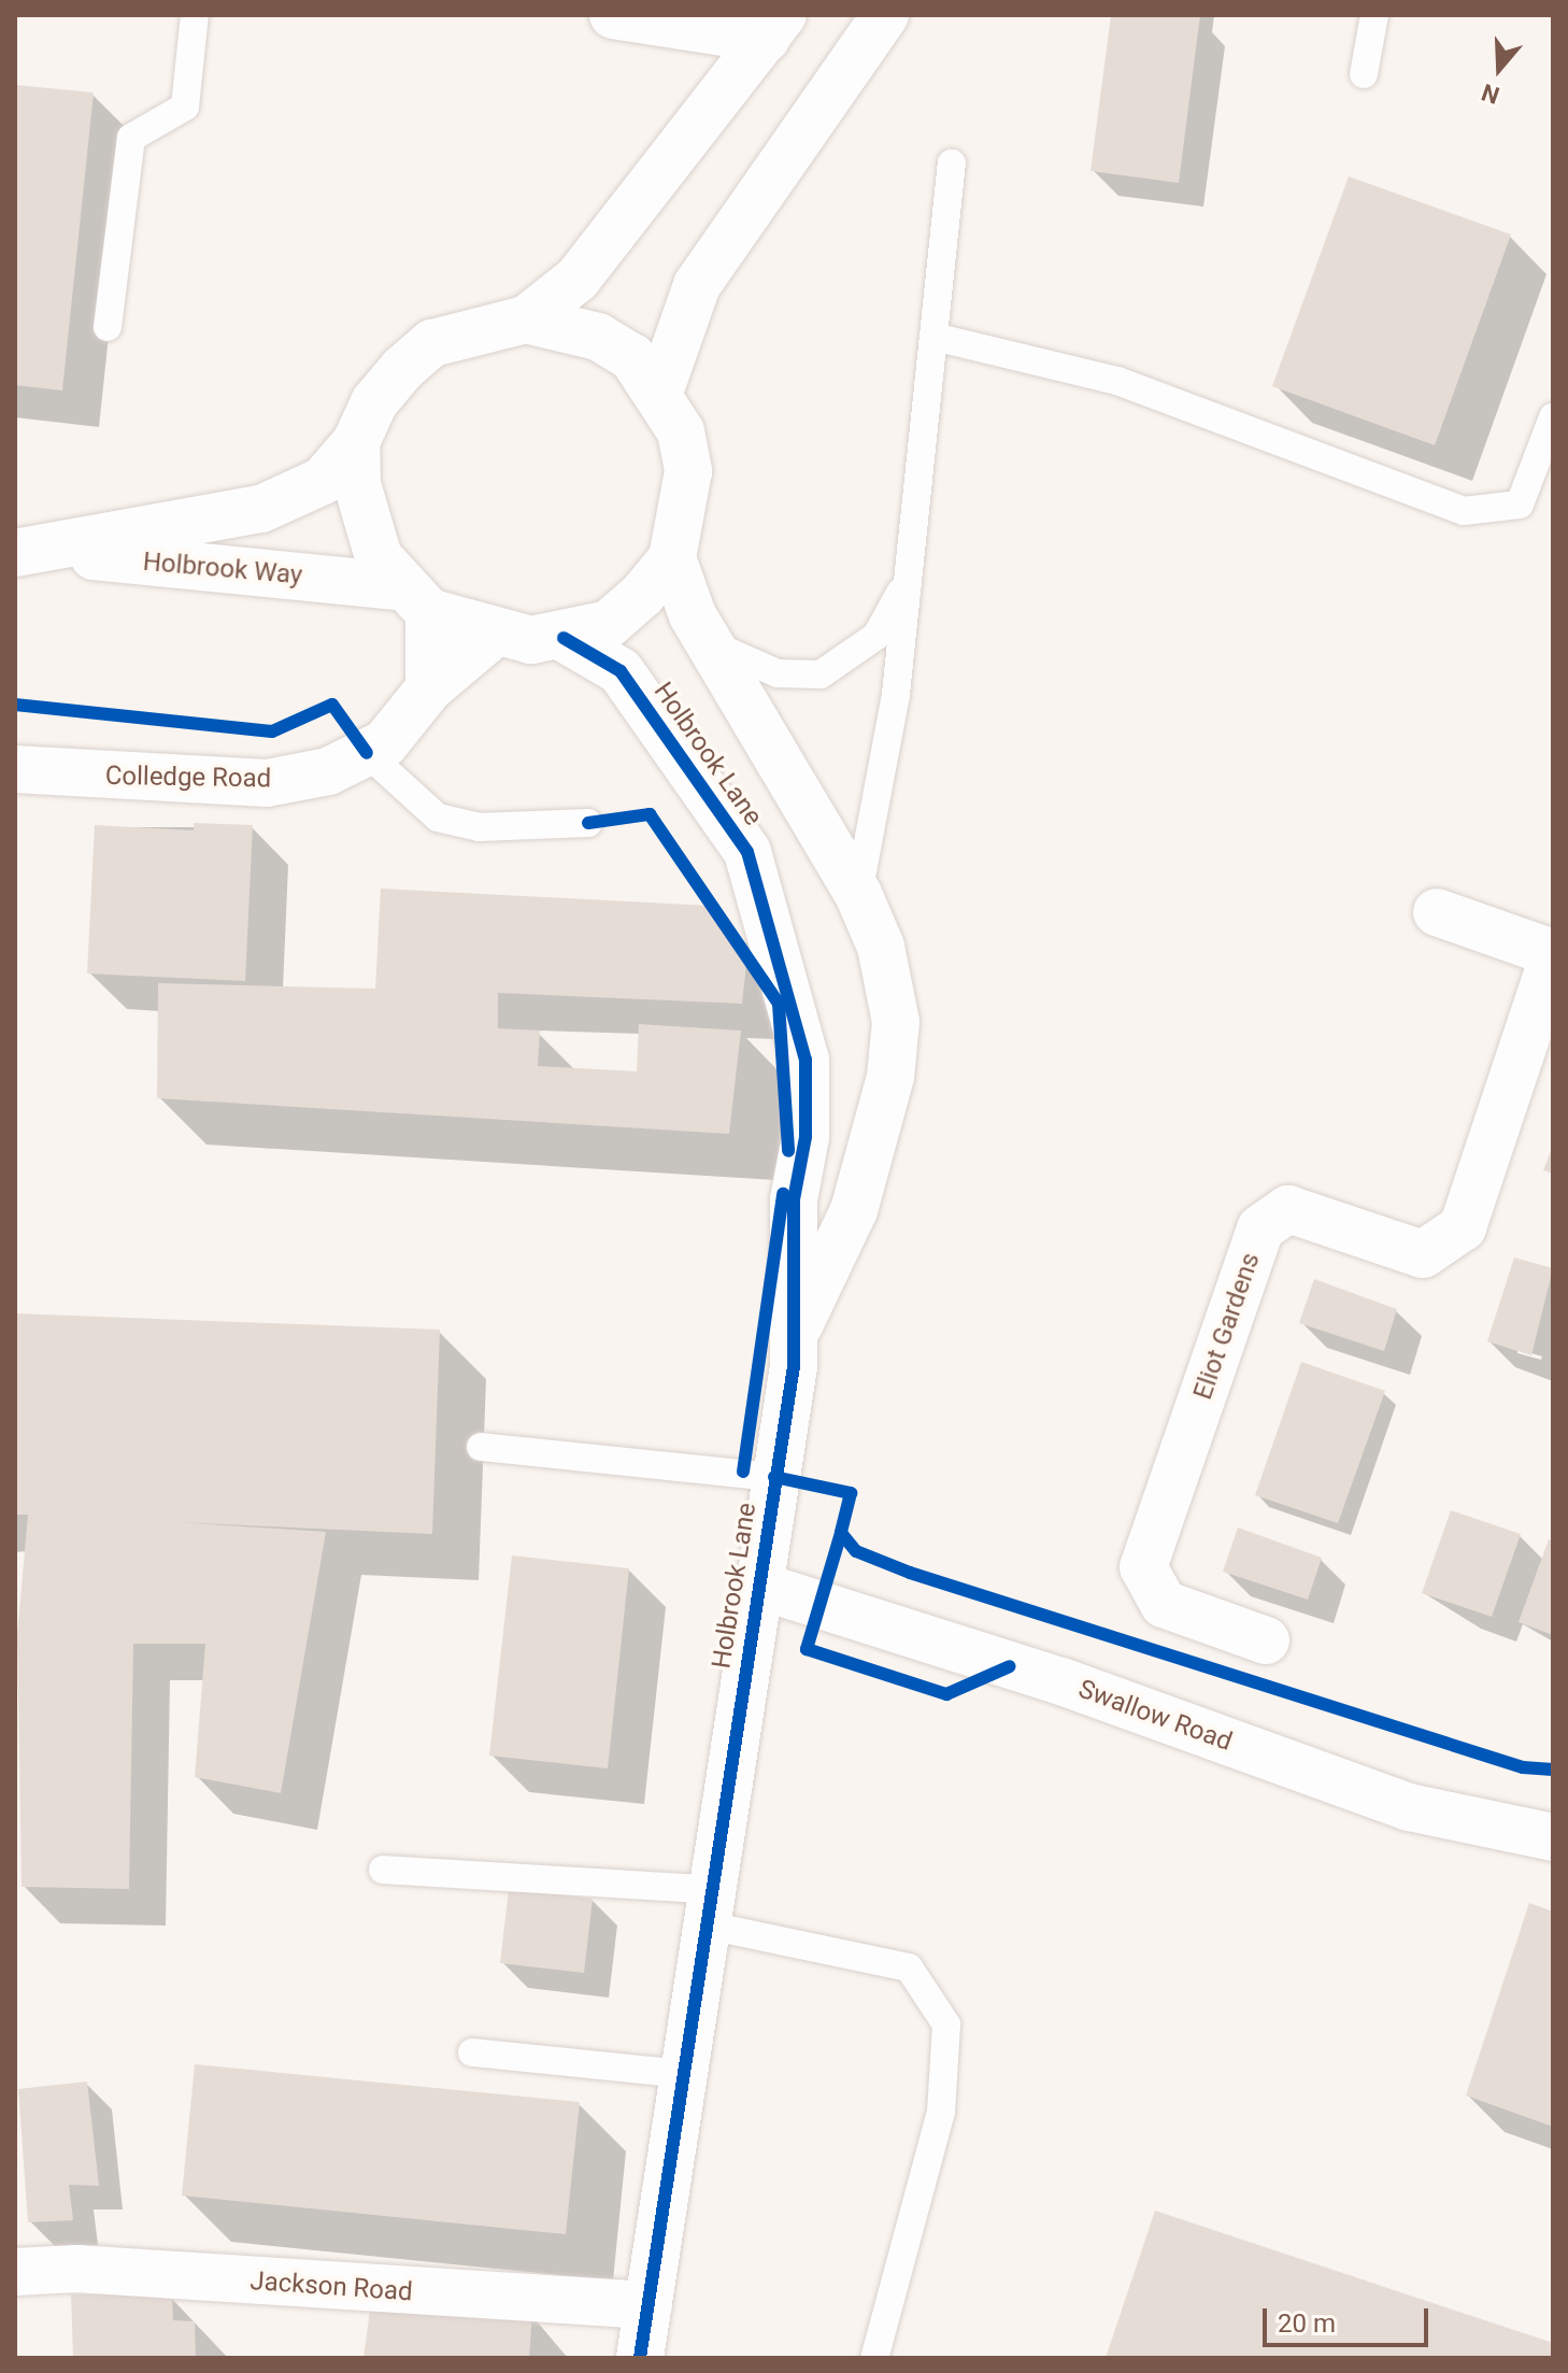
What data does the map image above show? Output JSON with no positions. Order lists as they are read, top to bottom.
{
  "streets": {
    "street": [
      "Holbrook Way",
      "Holbrook Lane",
      "Colledge Road",
      "Eliot Gardens",
      "Swallow Road",
      "Jackson Road"
    ]
  },
  "crossings": [
    ["Holbrook Way", "Holbrook Lane"],
    ["Holbrook Way", "Colledge Road"],
    ["Holbrook Lane", "Swallow Road"],
    ["Holbrook Lane", "Jackson Road"]
  ],
  "scale_bar": "20 m",
  "north": "bottom"
}
